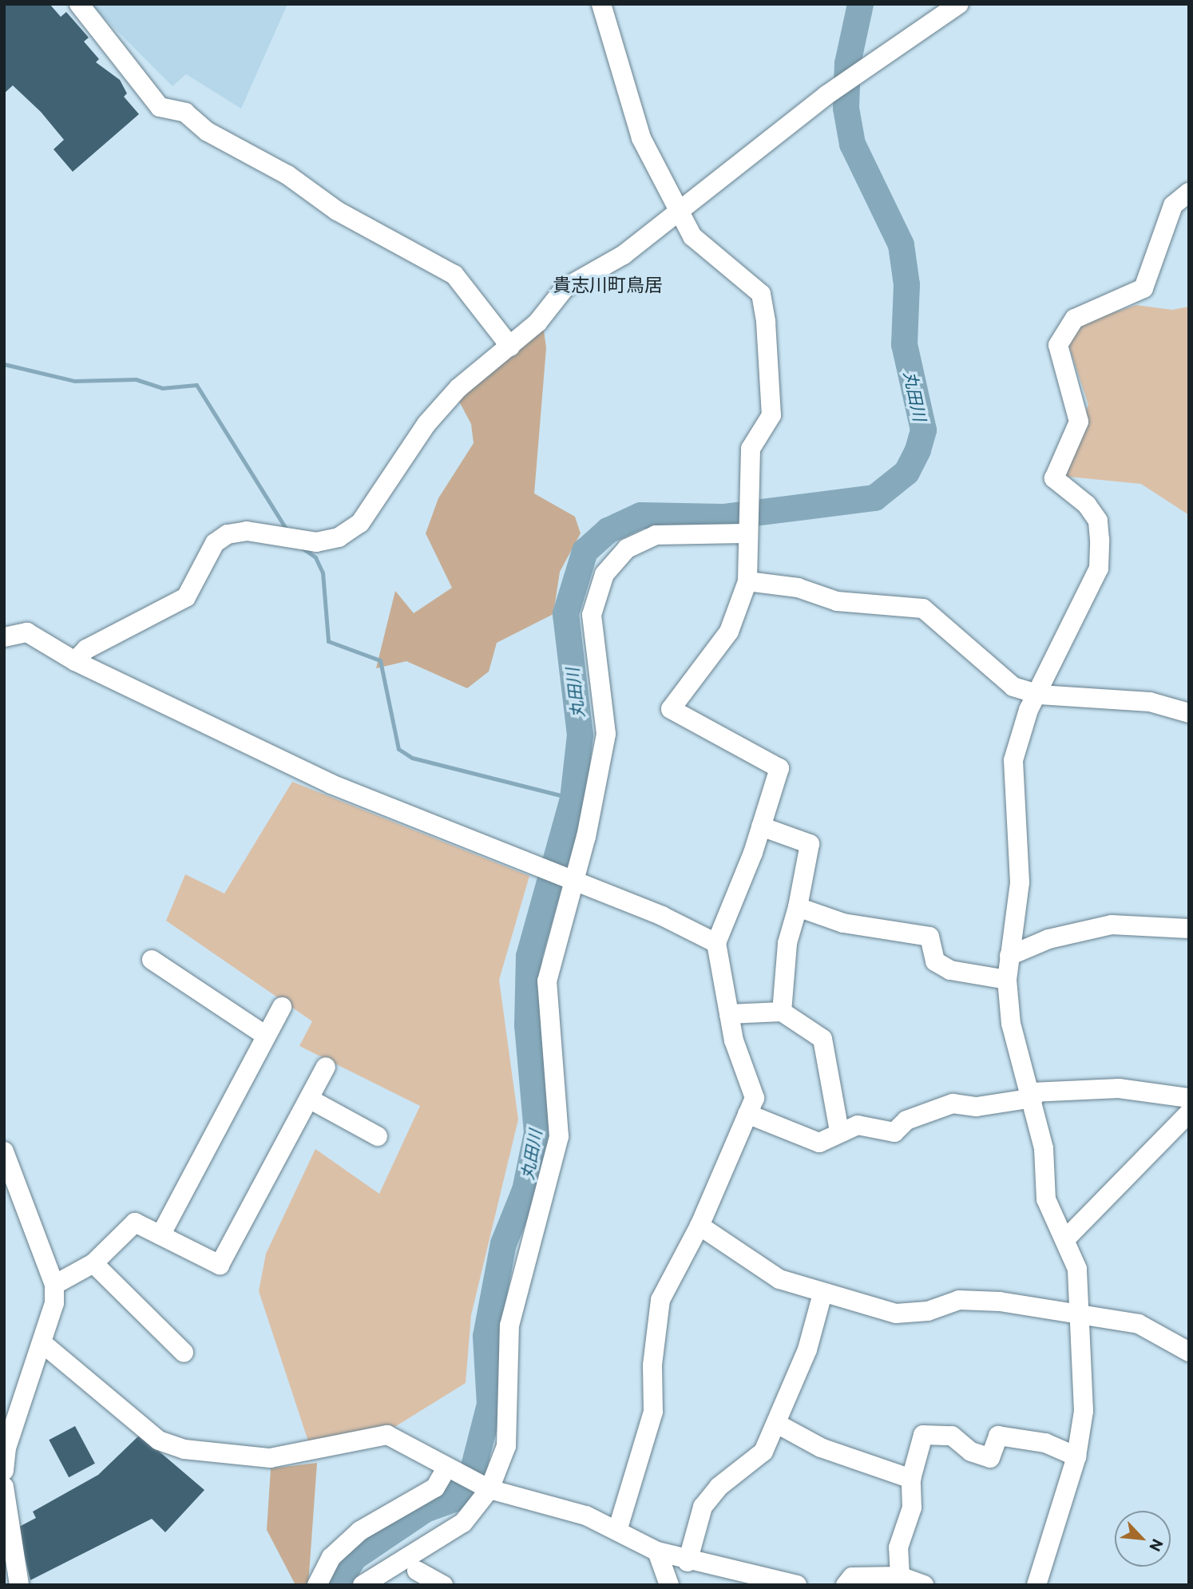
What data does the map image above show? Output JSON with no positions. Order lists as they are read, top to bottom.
{
  "districts": ["貴志川町鳥居"],
  "water": ["丸田川"],
  "north": "bottom right"
}
